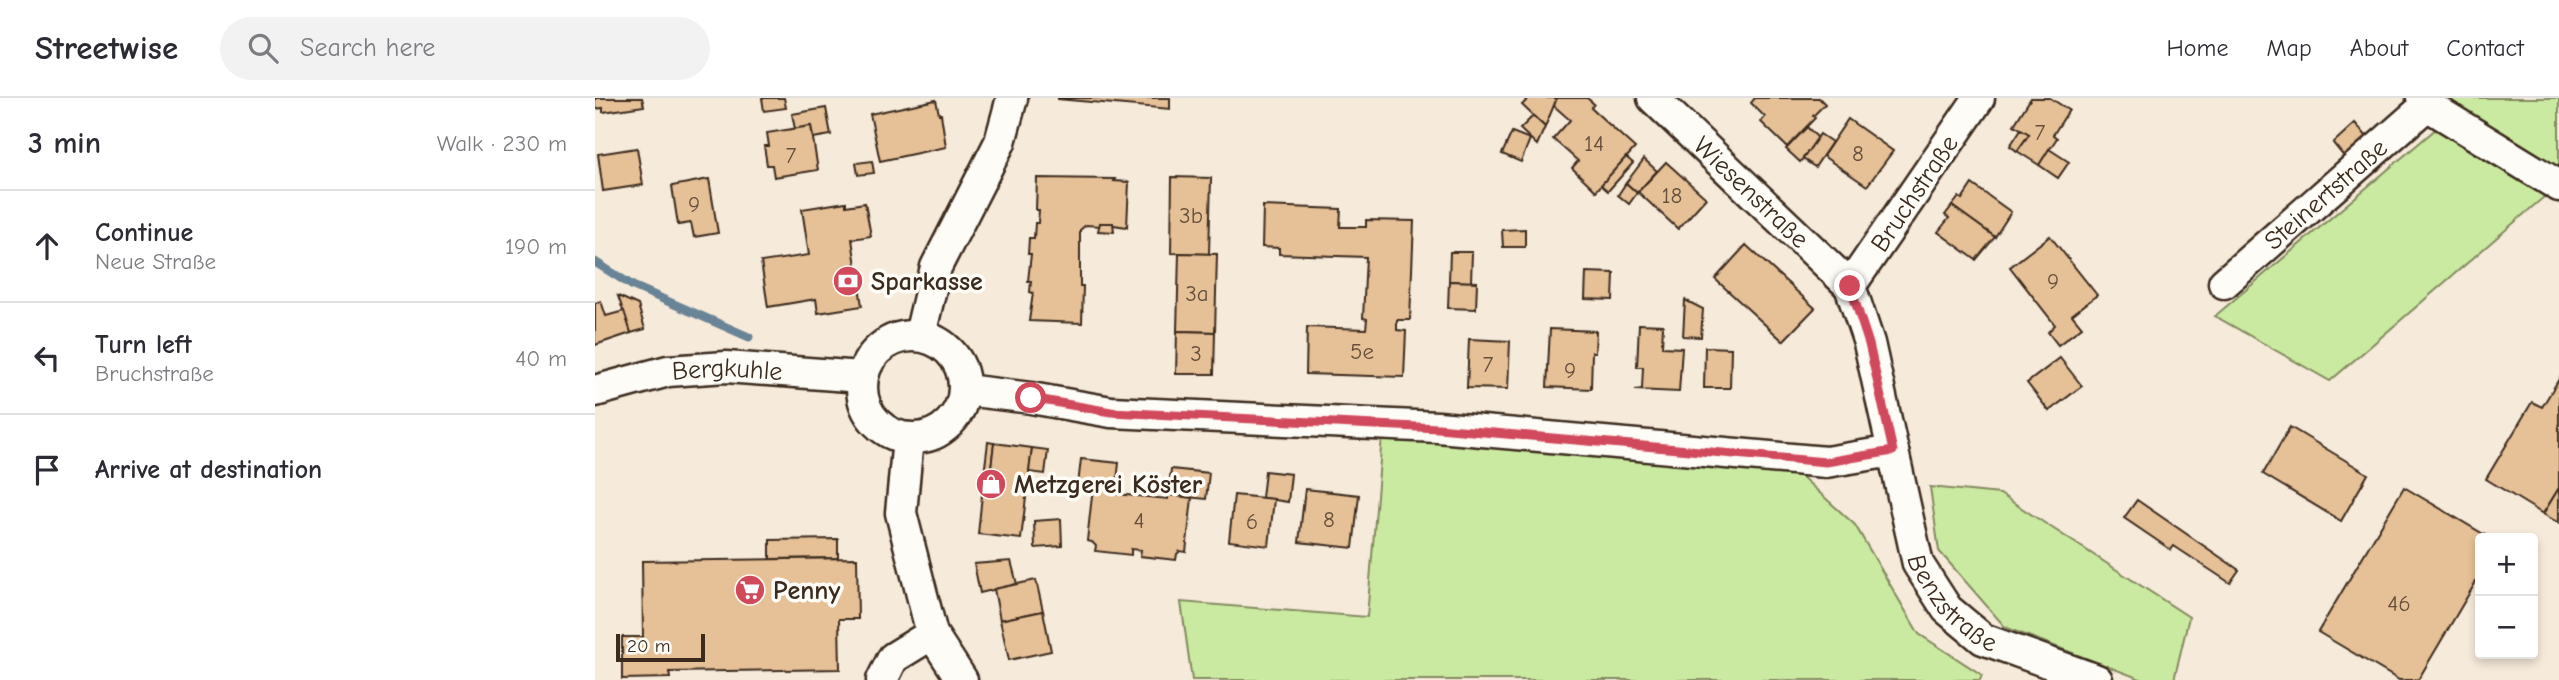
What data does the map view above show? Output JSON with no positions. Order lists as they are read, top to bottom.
{
  "streets": {
    "street": [
      "Wiesenstraße",
      "Bruchstraße",
      "Steinertstraße",
      "Bergkuhle",
      "Benzstraße"
    ]
  },
  "crossings": [
    ["Wiesenstraße", "Bruchstraße"]
  ],
  "places": {
    "bank": ["Sparkasse"],
    "shop": ["Metzgerei Köster"],
    "supermarket": ["Penny"]
  },
  "house_numbers": [
    "7",
    "14",
    "8",
    "7",
    "18",
    "9",
    "3b",
    "9",
    "3a",
    "5e",
    "3",
    "7",
    "9",
    "8",
    "4",
    "6",
    "46"
  ],
  "scale_bar": "20 m",
  "page": {
    "header": "Streetwise",
    "search": "Search here",
    "nav": [
      "Home",
      "Map",
      "About",
      "Contact"
    ],
    "heading": ["3 min", "Walk · 230 m"],
    "list": [
      ["Continue", "Neue Straße", "190 m"],
      ["Turn left", "Bruchstraße", "40 m"],
      "Arrive at destination"
    ],
    "map_buttons": ["+", "−"],
    "scale": "20 m"
  }
}
